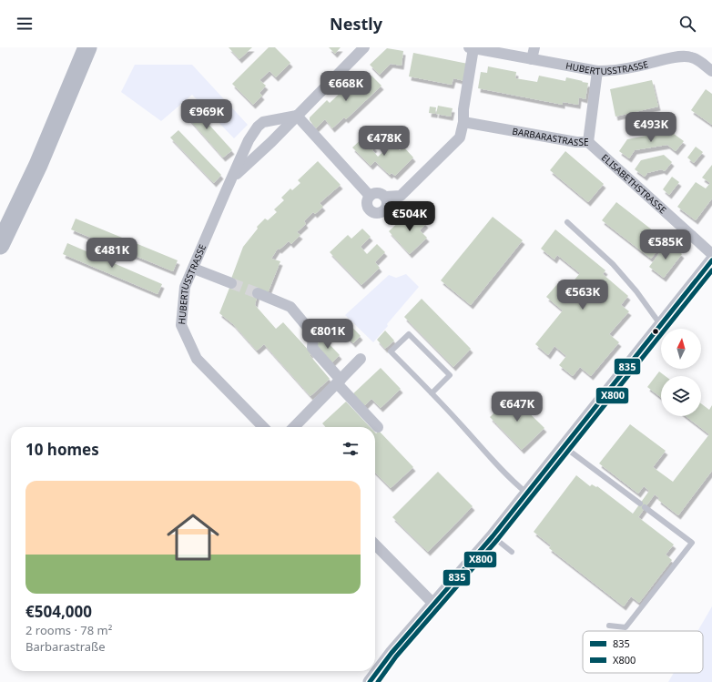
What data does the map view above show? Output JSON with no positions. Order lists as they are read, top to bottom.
{
  "streets": {
    "street": ["HUBERTUSSTRASSE", "BARBARASTRASSE", "ELISABETHSTRASSE"]
  },
  "crossings": [
    ["HUBERTUSSTRASSE", "BARBARASTRASSE"],
    ["BARBARASTRASSE", "ELISABETHSTRASSE"]
  ],
  "lines": ["transit line 835", "transit line X800"],
  "legend": ["835", "X800"],
  "north": "top",
  "page": {
    "header": "Nestly",
    "price": [
      "€668K",
      "€969K",
      "€493K",
      "€478K",
      "€504K",
      "€585K",
      "€481K",
      "€563K",
      "€801K",
      "€647K"
    ],
    "heading": "10 homes",
    "list": [
      {
        "name": "€504,000",
        "note": "2 rooms · 78 m² · Barbarastraße"
      }
    ]
  }
}
